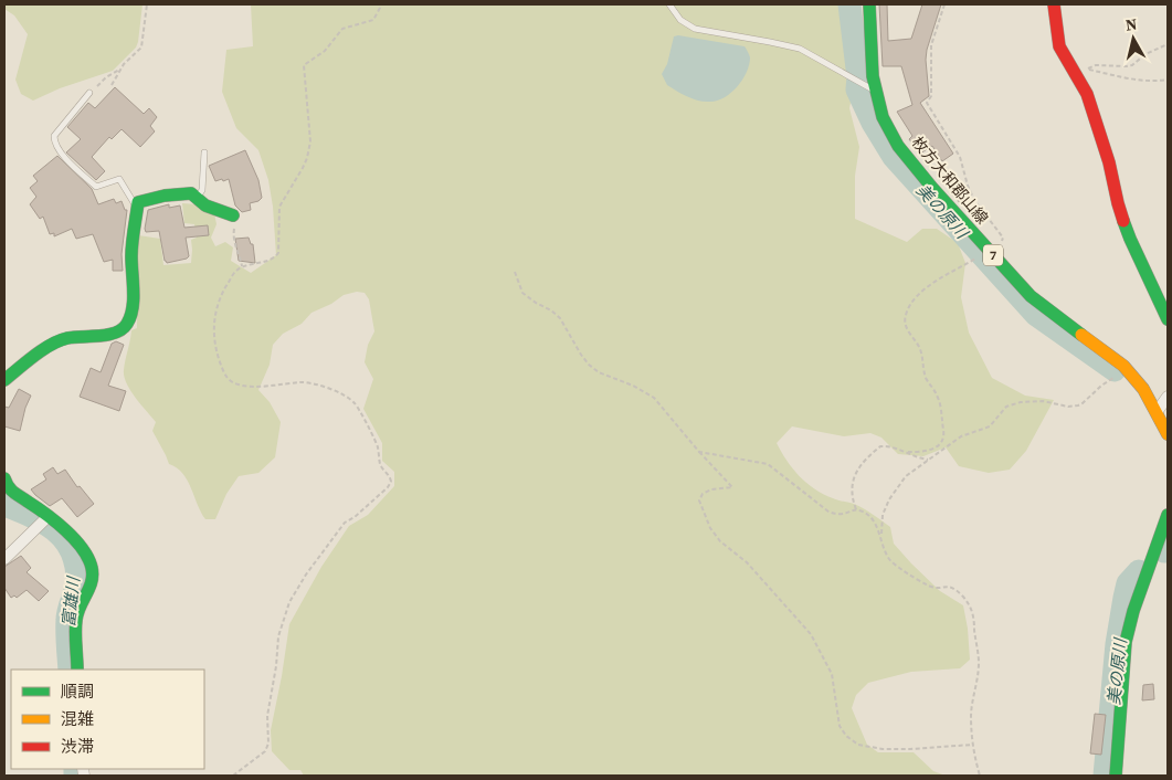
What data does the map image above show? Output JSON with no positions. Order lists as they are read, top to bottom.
{
  "streets": {
    "street": ["枚方大和郡山線", "7"]
  },
  "water": ["美の原川", "富雄川"],
  "legend": ["順調", "混雑", "渋滞"],
  "north": "top"
}
